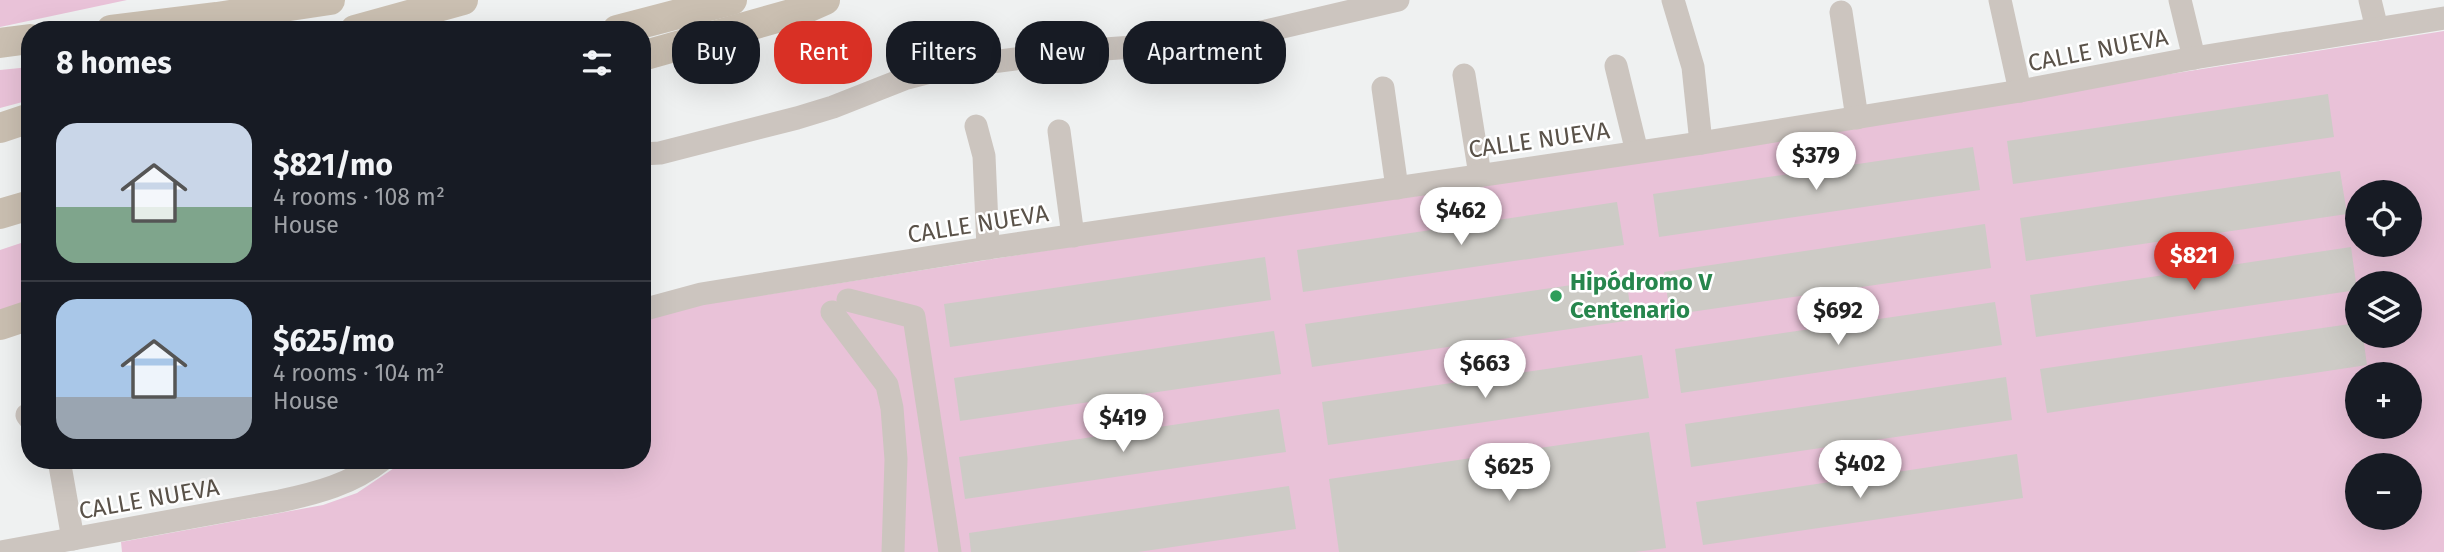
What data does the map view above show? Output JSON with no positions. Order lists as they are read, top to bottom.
{
  "streets": {
    "street": ["CALLE NUEVA"]
  },
  "places": ["Hipódromo V Centenario"],
  "page": {
    "chip": [
      "Buy",
      "Rent",
      "Filters",
      "New",
      "Apartment"
    ],
    "heading": "8 homes",
    "list": [
      {
        "name": "$821/mo",
        "note": "4 rooms · 108 m² · House"
      },
      {
        "name": "$625/mo",
        "note": "4 rooms · 104 m² · House"
      }
    ],
    "price": [
      "$379",
      "$462",
      "$821",
      "$692",
      "$663",
      "$419",
      "$402",
      "$625"
    ],
    "map_buttons": ["+", "−"]
  }
}
